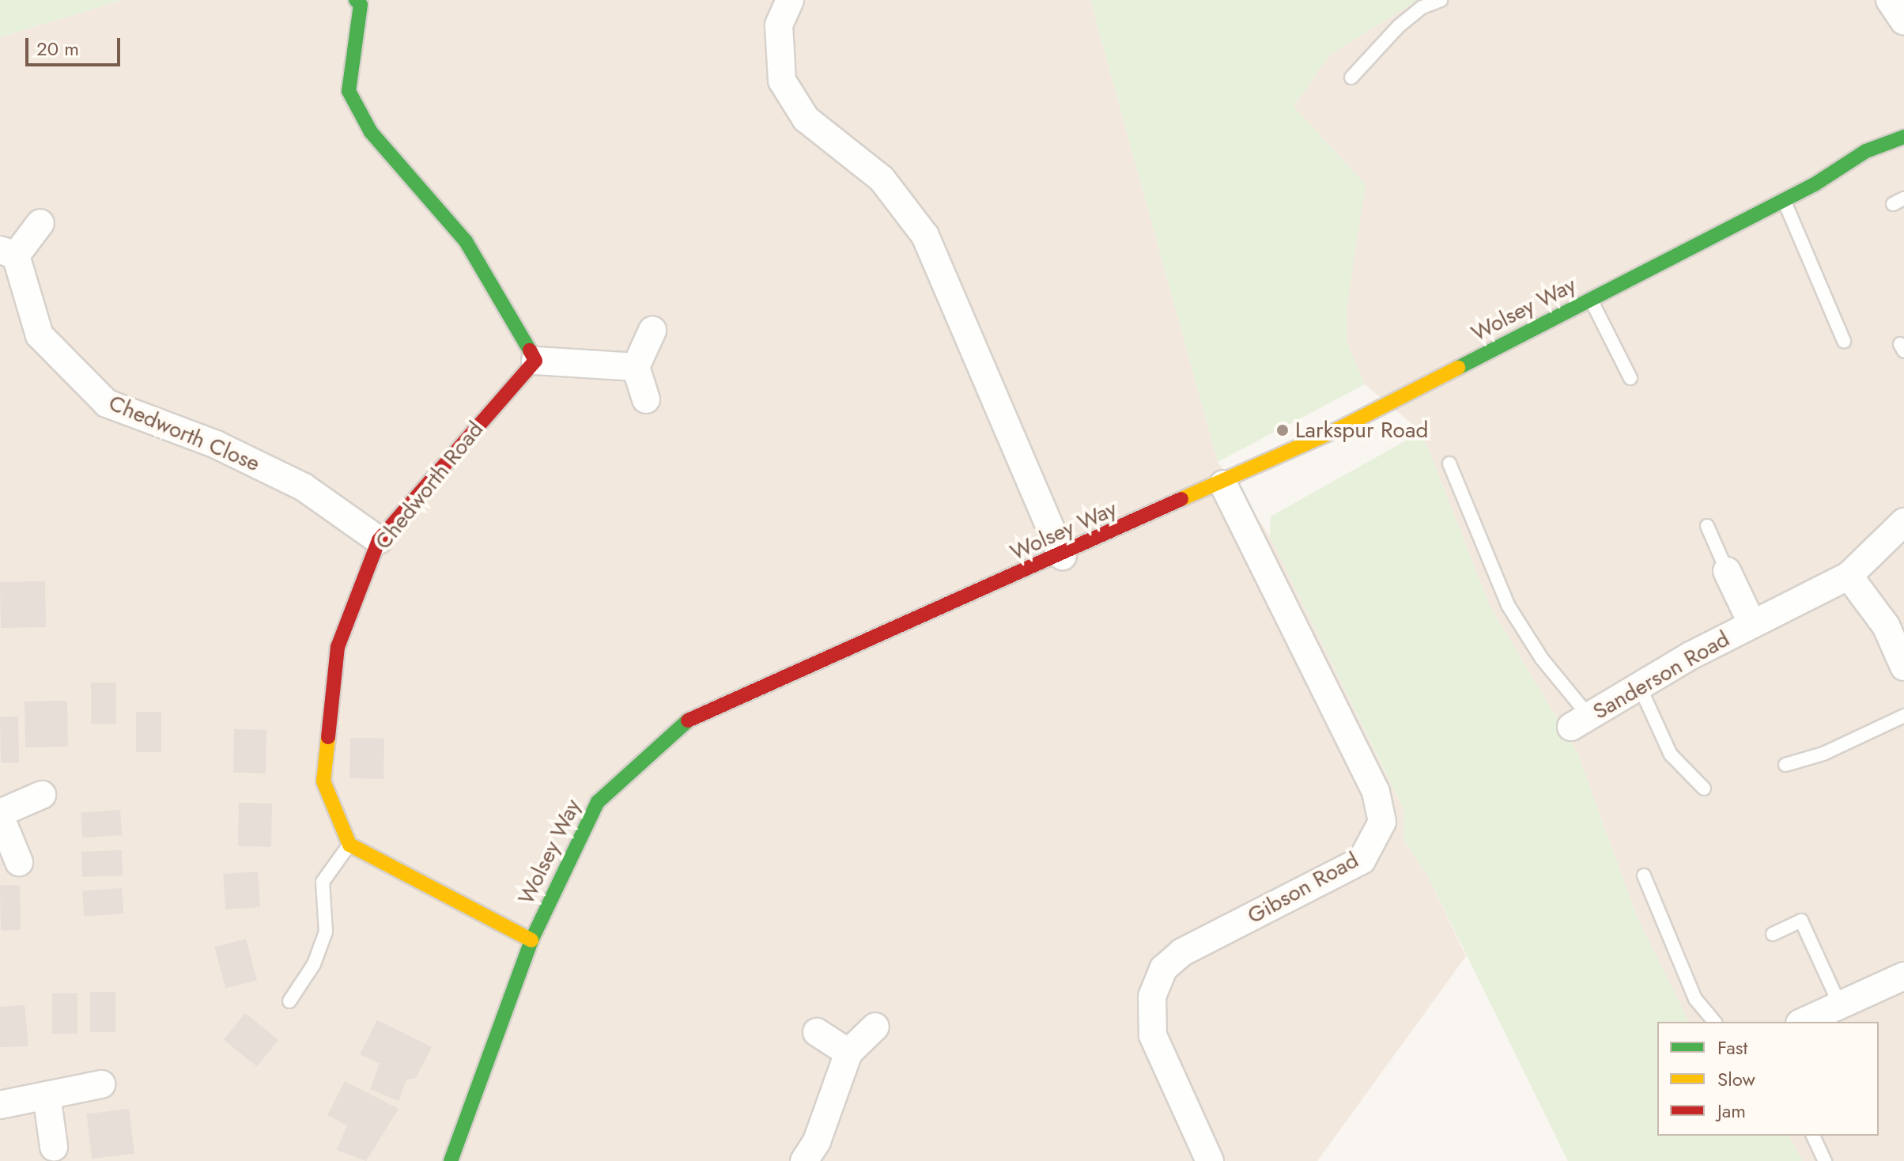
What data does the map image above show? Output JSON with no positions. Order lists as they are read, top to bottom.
{
  "streets": {
    "street": [
      "Wolsey Way",
      "Chedworth Close",
      "Chedworth Road",
      "Sanderson Road",
      "Gibson Road"
    ]
  },
  "crossings": [
    ["Wolsey Way", "Gibson Road"],
    ["Chedworth Close", "Chedworth Road"]
  ],
  "places": ["Larkspur Road"],
  "legend": ["Fast", "Slow", "Jam"],
  "scale_bar": "20 m"
}
